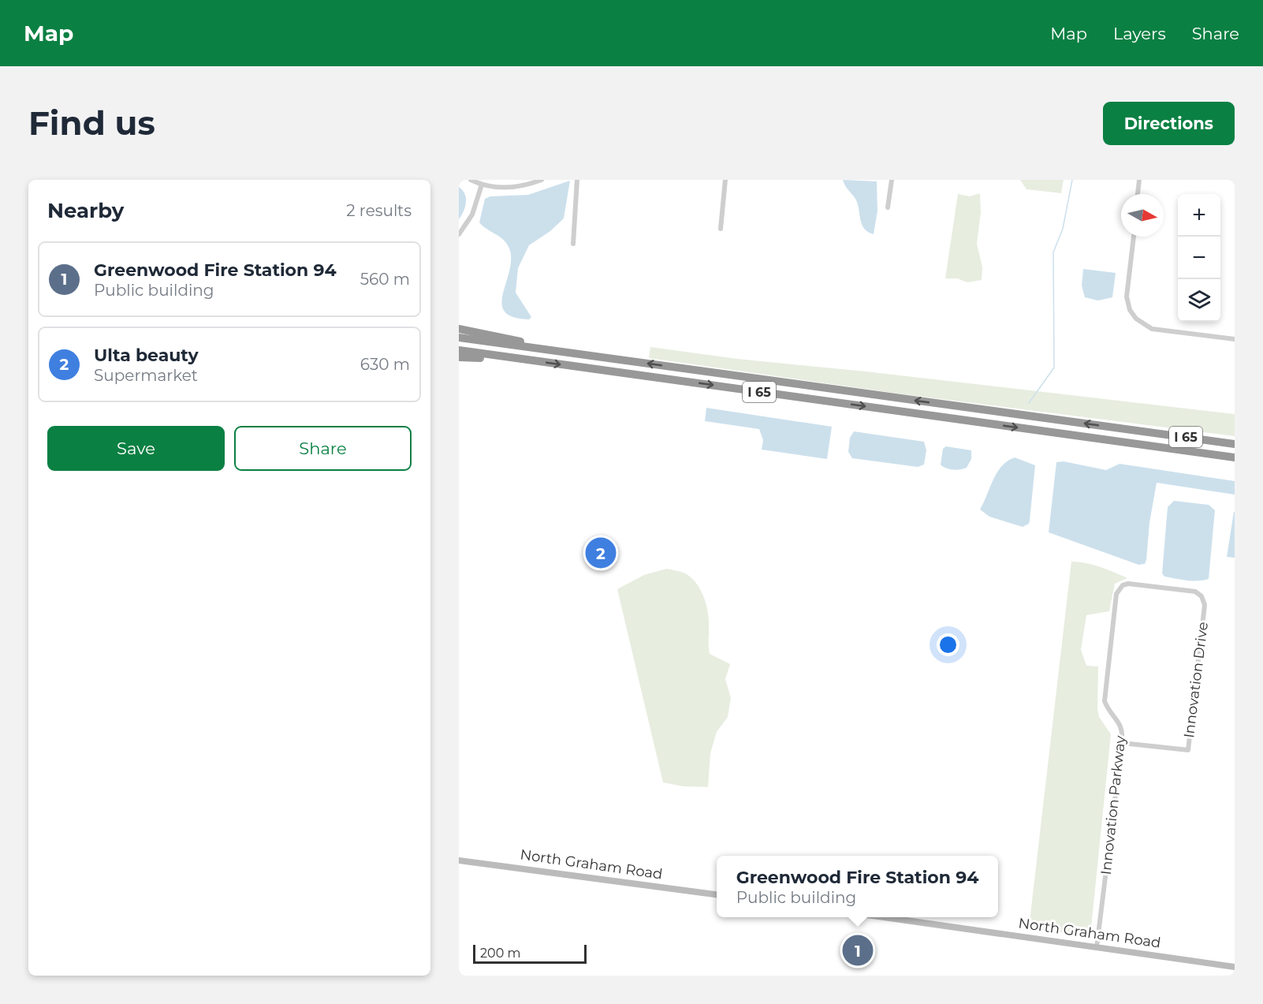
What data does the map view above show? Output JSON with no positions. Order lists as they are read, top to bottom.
{
  "streets": {
    "highway": ["I 65"],
    "street": ["Innovation Drive", "Innovation Parkway", "North Graham Road"]
  },
  "crossings": [
    ["Innovation Drive", "Innovation Parkway"],
    ["Innovation Parkway", "North Graham Road"]
  ],
  "scale_bar": "200 m",
  "north": "right",
  "page": {
    "header": "Map",
    "nav": ["Map", "Layers", "Share"],
    "buttons": [
      "Directions",
      ["Save", "Share"]
    ],
    "title": "Find us",
    "heading": ["Nearby", "2 results"],
    "map_buttons": ["+", "−"],
    "list": [
      {
        "mark": "1",
        "name": "Greenwood Fire Station 94",
        "note": "Public building",
        "value": "560 m"
      },
      {
        "mark": "2",
        "name": "Ulta beauty",
        "note": "Supermarket",
        "value": "630 m"
      }
    ],
    "pins": ["2", "1"],
    "popup": ["Greenwood Fire Station 94", "Public building"],
    "scale": "200 m"
  }
}
